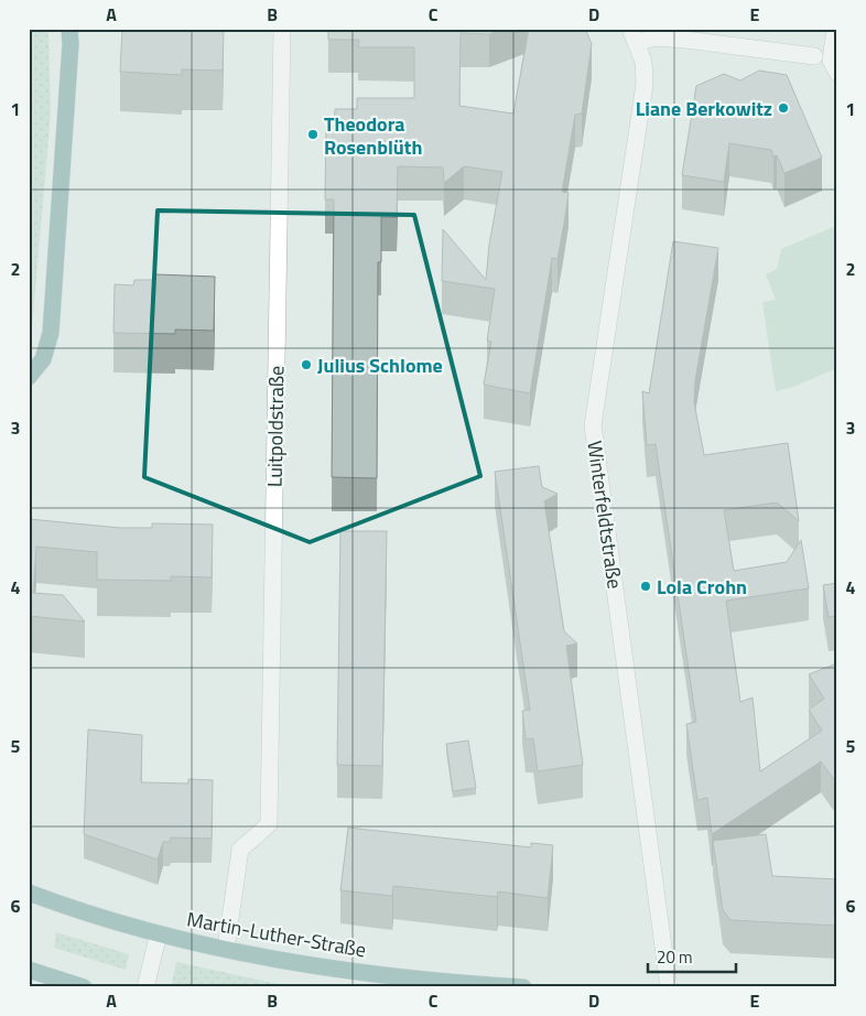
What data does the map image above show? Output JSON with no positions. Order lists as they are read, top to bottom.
{
  "streets": {
    "main road": ["Martin-Luther-Straße"],
    "street": ["Luitpoldstraße", "Winterfeldtstraße"]
  },
  "crossings": [
    ["Luitpoldstraße", "Martin-Luther-Straße"]
  ],
  "places": [
    "Liane Berkowitz",
    "Theodora Rosenblüth",
    "Julius Schlome",
    "Lola Crohn"
  ],
  "scale_bar": "20 m",
  "grid": {
    "columns": [
      "A",
      "B",
      "C",
      "D",
      "E"
    ],
    "rows": [
      "1",
      "2",
      "3",
      "4",
      "5",
      "6"
    ]
  }
}
